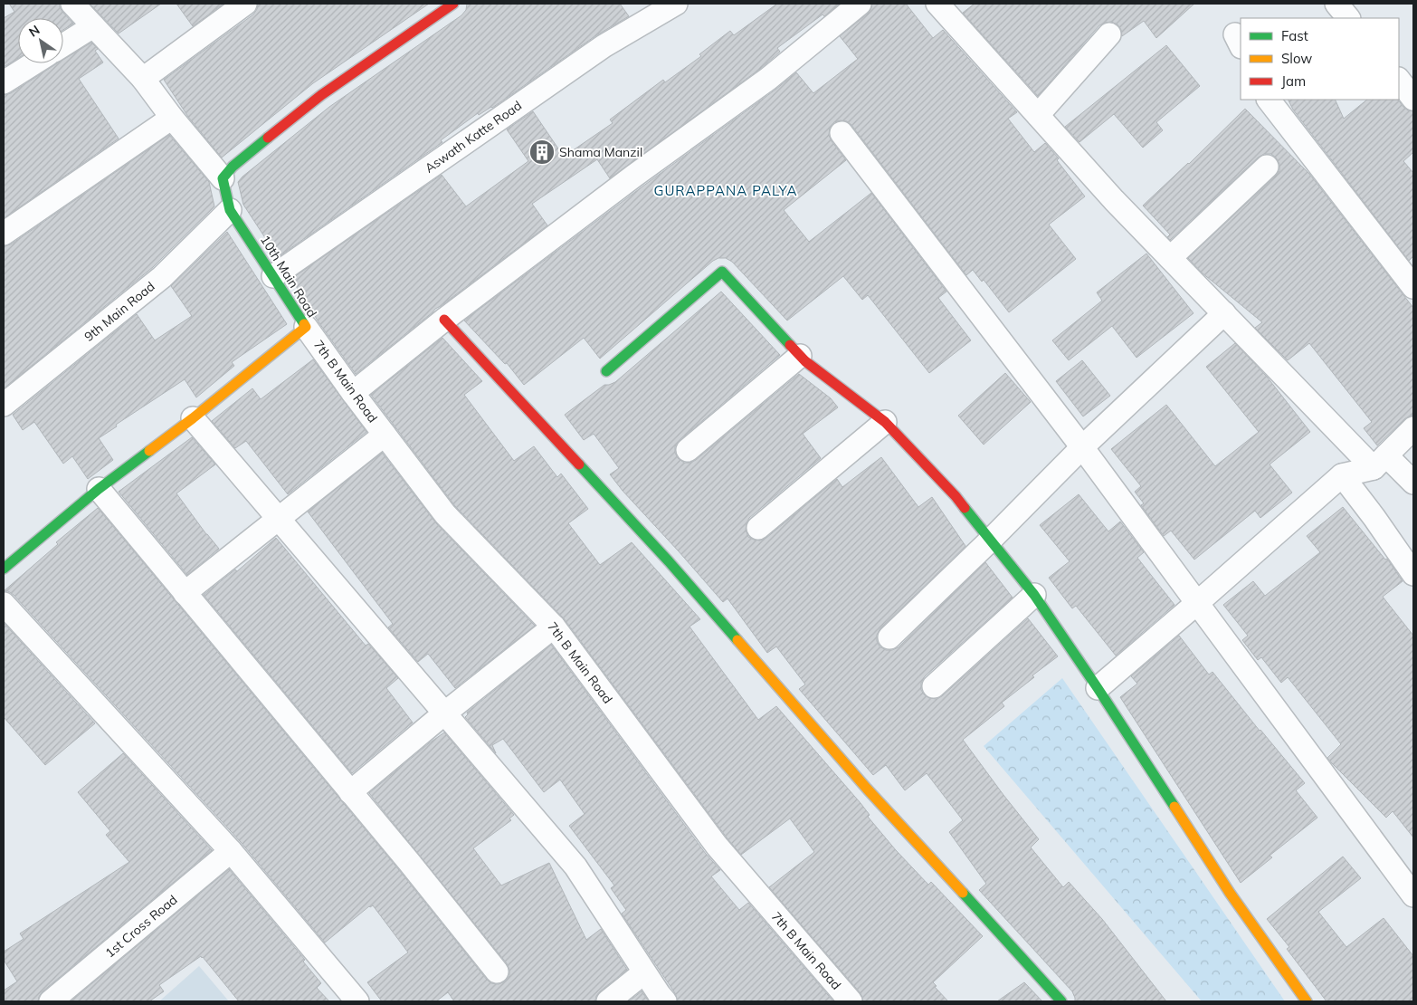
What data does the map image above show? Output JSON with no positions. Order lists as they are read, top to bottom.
{
  "streets": {
    "street": [
      "Aswath Katte Road",
      "10th Main Road",
      "9th Main Road",
      "7th B Main Road",
      "1st Cross Road"
    ]
  },
  "crossings": [
    ["Aswath Katte Road", "10th Main Road"],
    ["10th Main Road", "9th Main Road"],
    ["10th Main Road", "7th B Main Road"]
  ],
  "districts": ["GURAPPANA PALYA"],
  "places": {
    "building": ["Shama Manzil"]
  },
  "legend": ["Fast", "Slow", "Jam"],
  "north": "top left"
}
